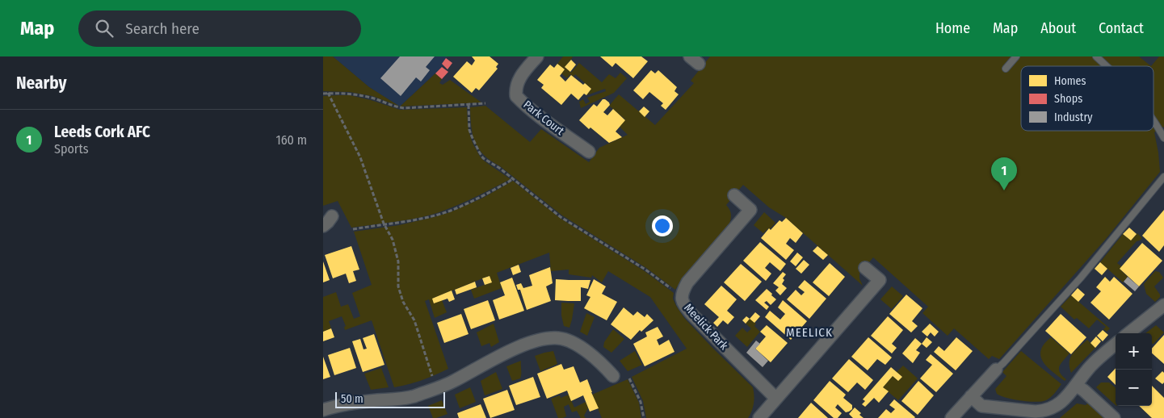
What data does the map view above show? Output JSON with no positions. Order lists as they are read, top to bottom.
{
  "streets": {
    "street": ["Park Court", "Meelick Park"]
  },
  "districts": ["MEELICK"],
  "legend": ["Homes", "Shops", "Industry"],
  "scale_bar": "50 m",
  "page": {
    "header": "Map",
    "search": "Search here",
    "nav": [
      "Home",
      "Map",
      "About",
      "Contact"
    ],
    "heading": "Nearby",
    "list": [
      {
        "mark": "1",
        "name": "Leeds Cork AFC",
        "note": "Sports",
        "value": "160 m"
      }
    ],
    "pins": "1",
    "map_buttons": ["+", "−"],
    "scale": "50 m"
  }
}
